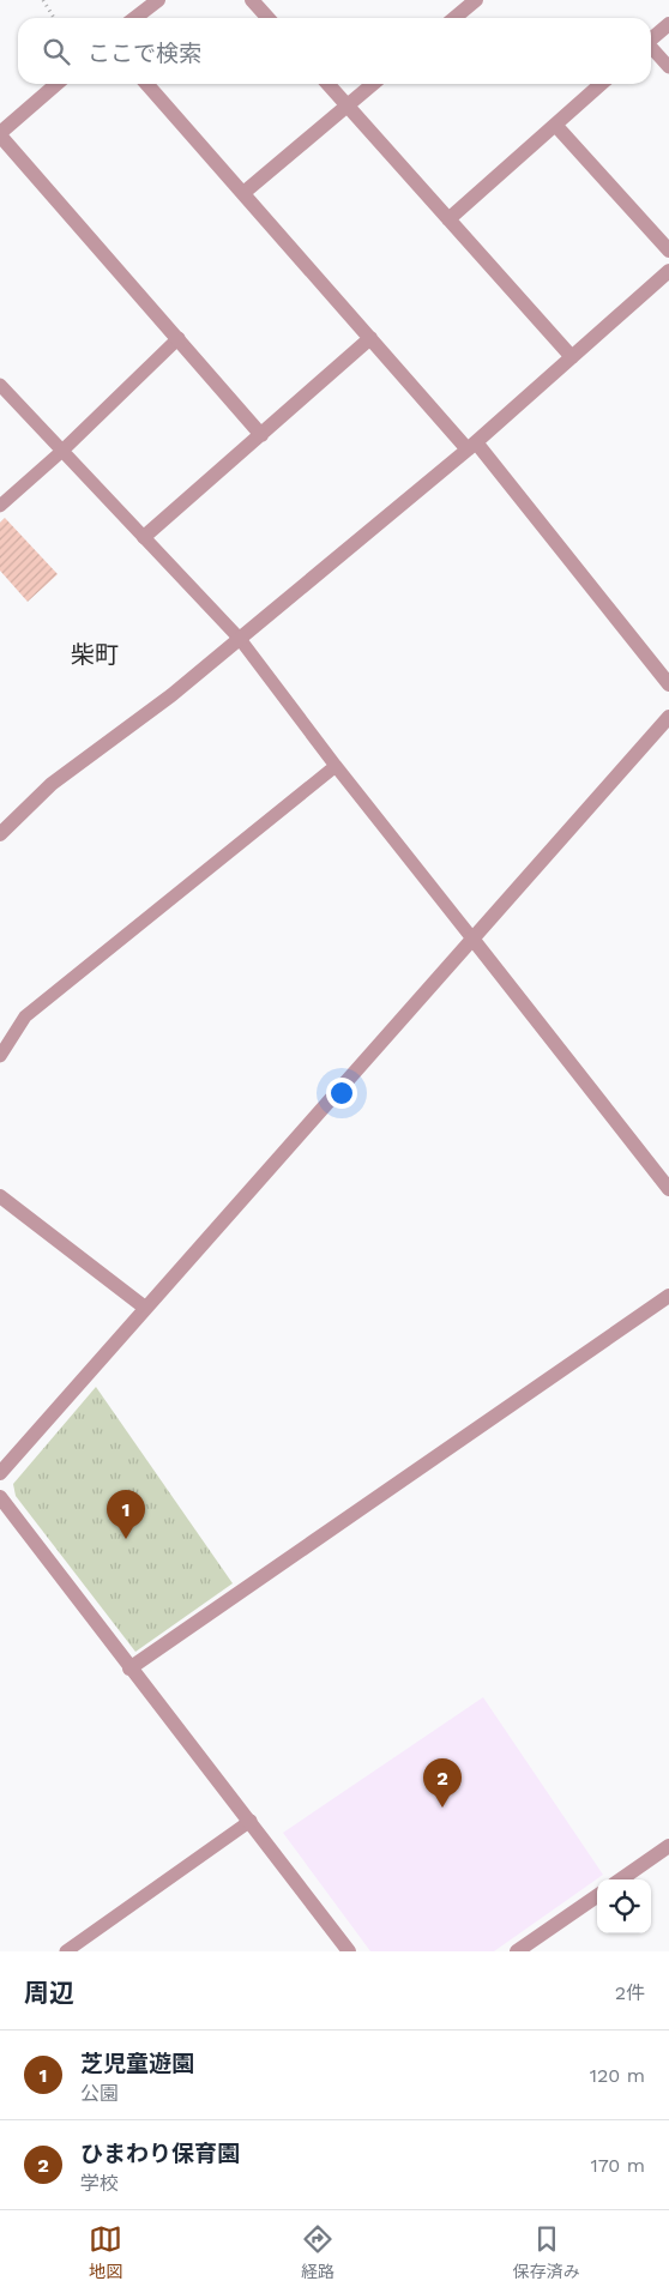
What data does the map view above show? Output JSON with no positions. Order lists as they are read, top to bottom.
{
  "districts": ["柴町"],
  "page": {
    "search": "ここで検索",
    "pins": ["1", "2"],
    "heading": ["周辺", "2件"],
    "list": [
      {
        "mark": "1",
        "name": "芝児童遊園",
        "note": "公園",
        "value": "120 m"
      },
      {
        "mark": "2",
        "name": "ひまわり保育園",
        "note": "学校",
        "value": "170 m"
      }
    ],
    "nav": ["地図", "経路", "保存済み"]
  }
}
